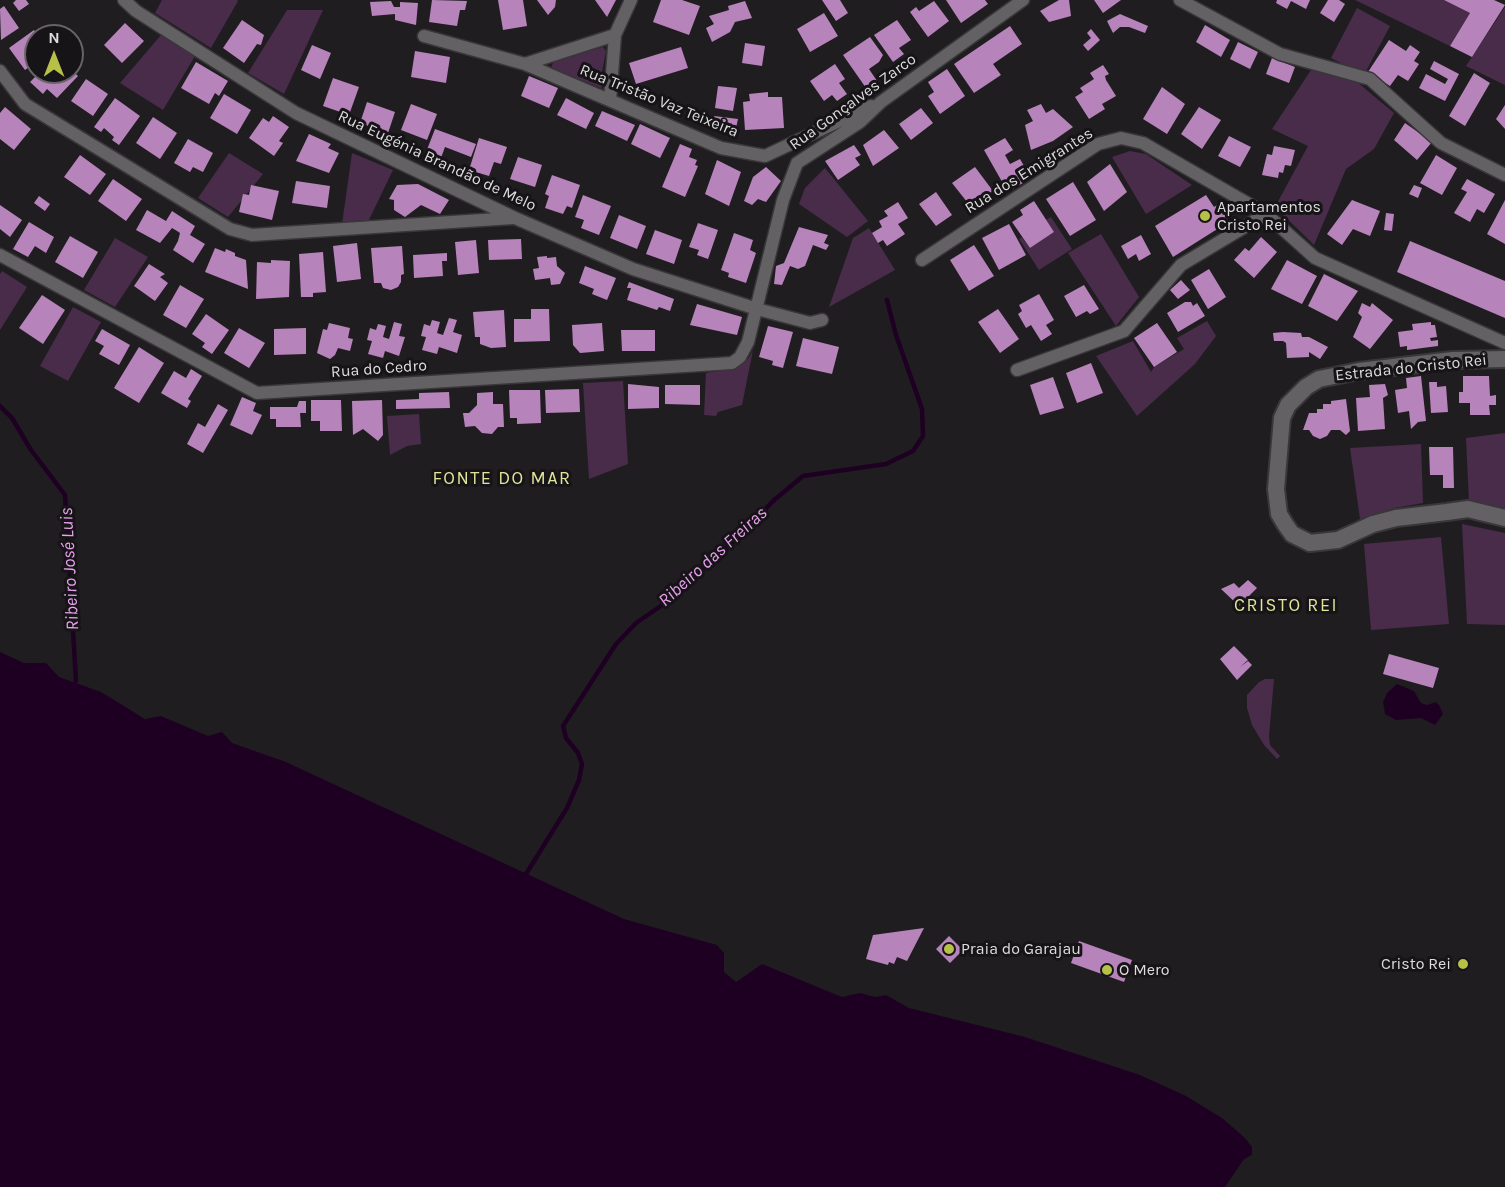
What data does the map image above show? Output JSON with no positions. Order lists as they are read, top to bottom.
{
  "streets": {
    "street": [
      "Rua Tristão Vaz Teixeira",
      "Rua Gonçalves Zarco",
      "Rua Eugénia Brandão de Melo",
      "Rua dos Emigrantes",
      "Estrada do Cristo Rei",
      "Rua do Cedro"
    ]
  },
  "crossings": [
    ["Rua Tristão Vaz Teixeira", "Rua Gonçalves Zarco"],
    ["Rua Gonçalves Zarco", "Rua Eugénia Brandão de Melo"],
    ["Rua Gonçalves Zarco", "Rua do Cedro"],
    ["Rua Eugénia Brandão de Melo", "Rua do Cedro"]
  ],
  "districts": ["FONTE DO MAR", "CRISTO REI"],
  "water": ["Ribeiro das Freiras", "Ribeiro José Luis"],
  "places": [
    "Apartamentos Cristo Rei",
    "Praia do Garajau",
    "Cristo Rei",
    "O Mero"
  ],
  "north": "top"
}
